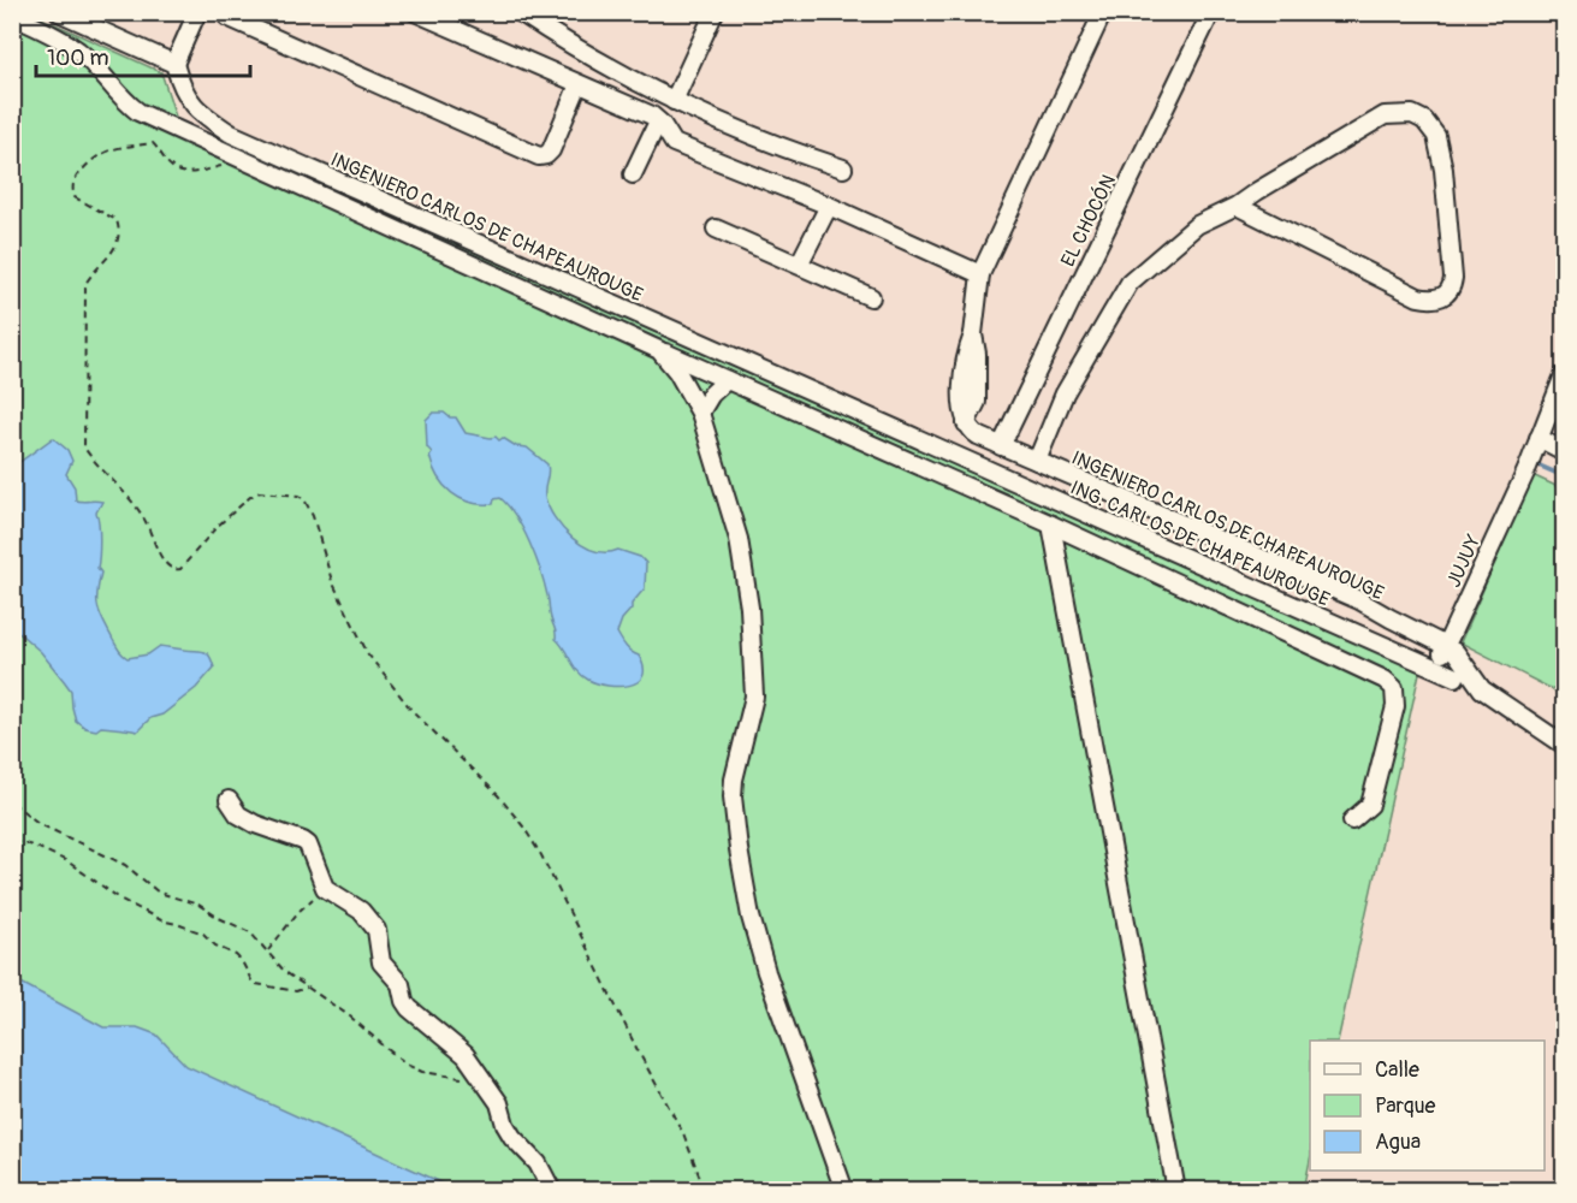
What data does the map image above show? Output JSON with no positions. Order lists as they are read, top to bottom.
{
  "streets": {
    "street": [
      "EL CHOCÓN",
      "INGENIERO CARLOS DE CHAPEAUROUGE",
      "ING. CARLOS DE CHAPEAUROUGE",
      "JUJUY"
    ]
  },
  "crossings": [
    ["EL CHOCÓN", "INGENIERO CARLOS DE CHAPEAUROUGE"],
    ["INGENIERO CARLOS DE CHAPEAUROUGE", "ING. CARLOS DE CHAPEAUROUGE"],
    ["INGENIERO CARLOS DE CHAPEAUROUGE", "JUJUY"],
    ["ING. CARLOS DE CHAPEAUROUGE", "JUJUY"]
  ],
  "legend": ["Calle", "Parque", "Agua"],
  "scale_bar": "100 m"
}
